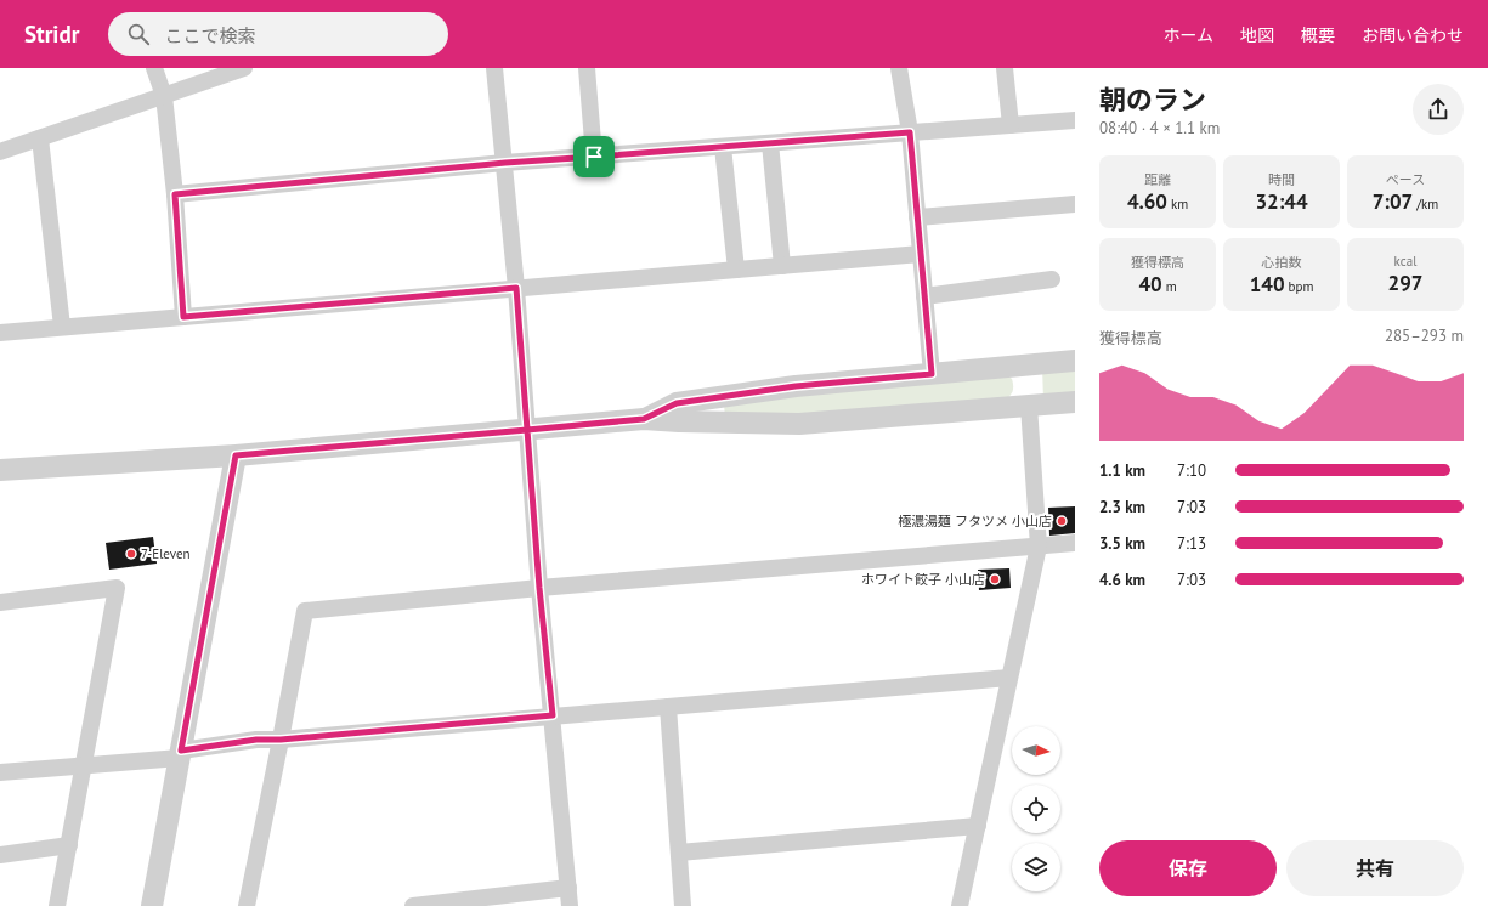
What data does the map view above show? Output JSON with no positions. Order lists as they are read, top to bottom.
{
  "places": ["極濃湯麺 フタツメ 小山店", "7-Eleven", "ホワイト餃子 小山店"],
  "north": "right",
  "page": {
    "header": "Stridr",
    "search": "ここで検索",
    "nav": [
      "ホーム",
      "地図",
      "概要",
      "お問い合わせ"
    ],
    "heading": ["朝のラン", "08:40 · 4 × 1.1 km"],
    "stats": [
      ["距離", "4.60 km"],
      ["時間", "32:44"],
      ["ペース", "7:07 /km"],
      ["獲得標高", "40 m"],
      ["心拍数", "140 bpm"],
      ["kcal", "297"]
    ],
    "chart": ["獲得標高", "285–293 m"],
    "list": [
      {
        "name": "1.1 km",
        "note": "7:10"
      },
      {
        "name": "2.3 km",
        "note": "7:03"
      },
      {
        "name": "3.5 km",
        "note": "7:13"
      },
      {
        "name": "4.6 km",
        "note": "7:03"
      }
    ],
    "buttons": ["保存", "共有"]
  }
}
